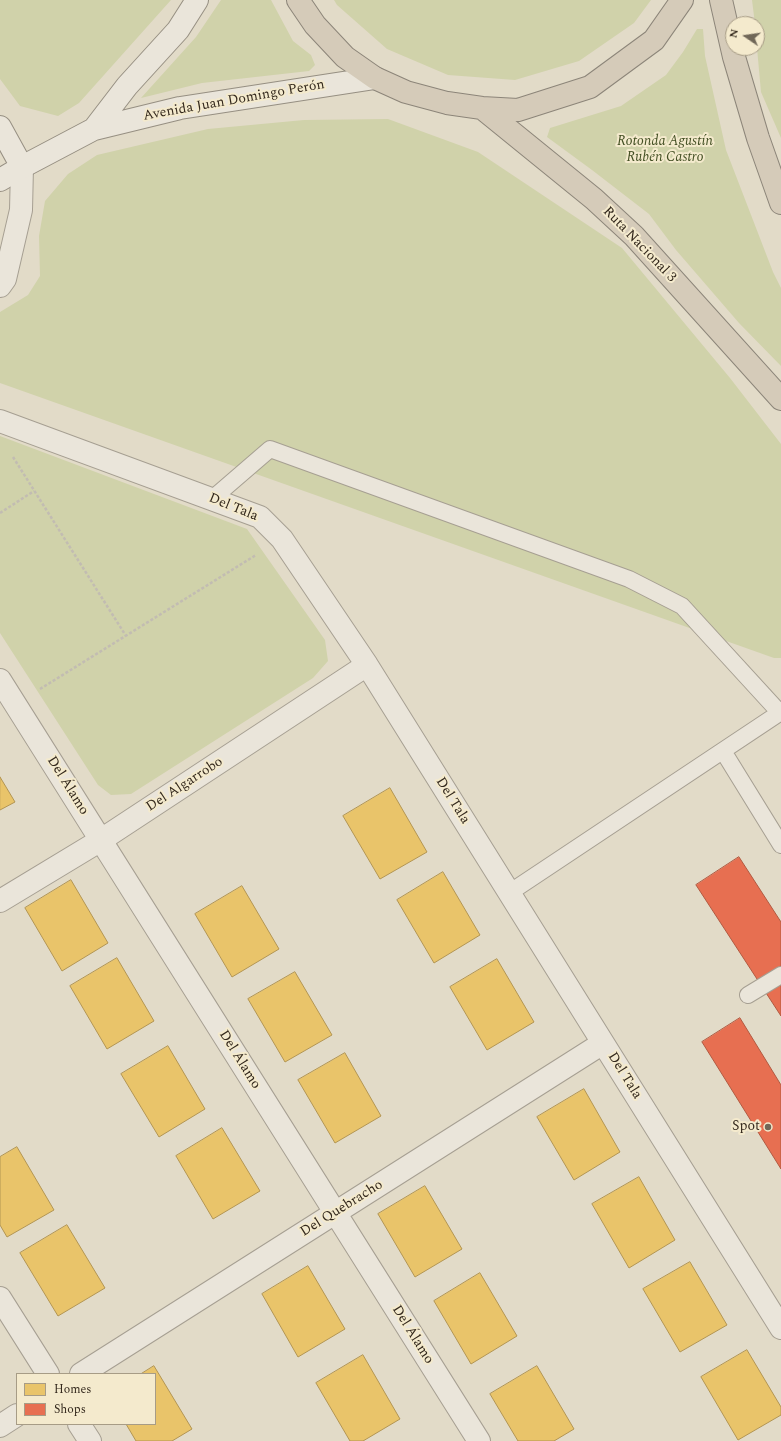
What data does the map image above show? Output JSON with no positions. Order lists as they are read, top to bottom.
{
  "streets": {
    "highway": ["Ruta Nacional 3"],
    "street": [
      "Avenida Juan Domingo Perón",
      "Del Tala",
      "Del Algarrobo",
      "Del Álamo",
      "Del Quebracho"
    ]
  },
  "crossings": [
    ["Del Tala", "Del Algarrobo"],
    ["Del Tala", "Del Quebracho"],
    ["Del Algarrobo", "Del Álamo"],
    ["Del Álamo", "Del Quebracho"]
  ],
  "parks": ["Rotonda Agustín Rubén Castro"],
  "places": ["Spot"],
  "legend": ["Homes", "Shops"],
  "north": "left"
}
